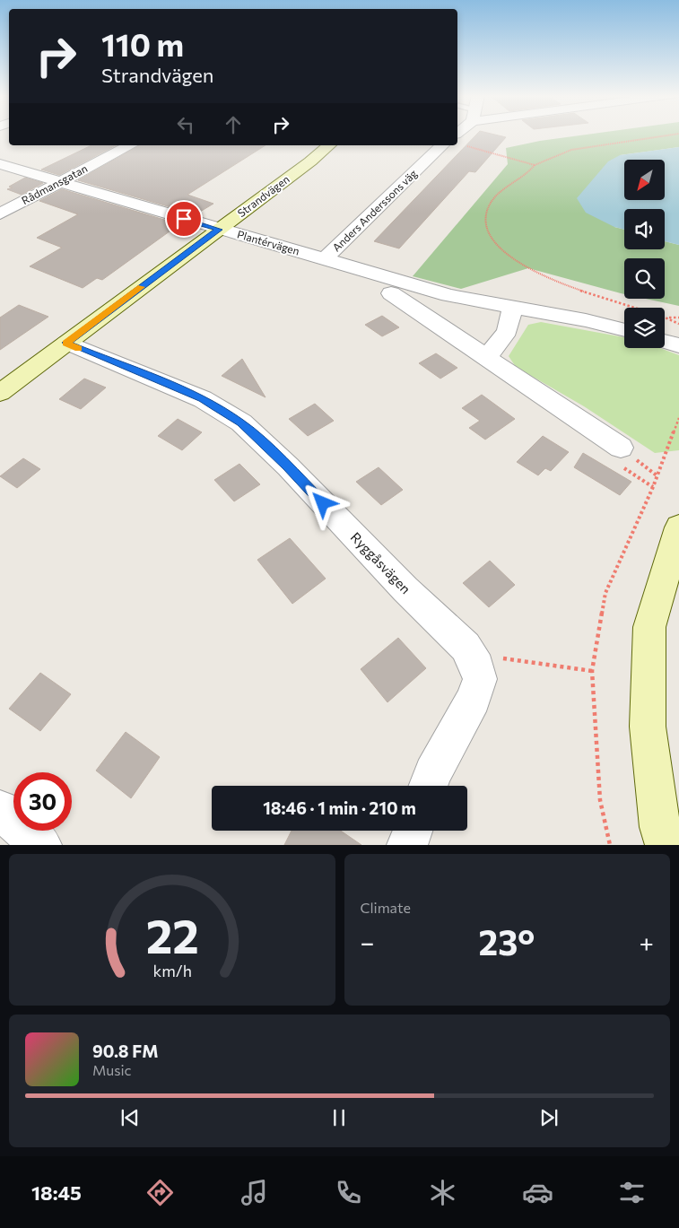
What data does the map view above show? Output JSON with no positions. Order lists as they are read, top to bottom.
{
  "streets": {
    "street": [
      "Rådmansgatan",
      "Strandvägen",
      "Anders Anderssons väg",
      "Plantérvägen",
      "Ryggåsvägen"
    ]
  },
  "crossings": [
    ["Rådmansgatan", "Plantérvägen"],
    ["Strandvägen", "Plantérvägen"],
    ["Strandvägen", "Ryggåsvägen"],
    ["Anders Anderssons väg", "Plantérvägen"]
  ],
  "north": "bottom left",
  "page": {
    "turn": ["110 m", "Strandvägen"],
    "limit": "30",
    "trip": "18:46 · 1 min · 210 m",
    "tile": "Climate",
    "heat": ["−", "23°", "+"],
    "song": ["90.8 FM", "Music"],
    "tabs": "18:45",
    "gauge": ["22", "km/h"]
  }
}
